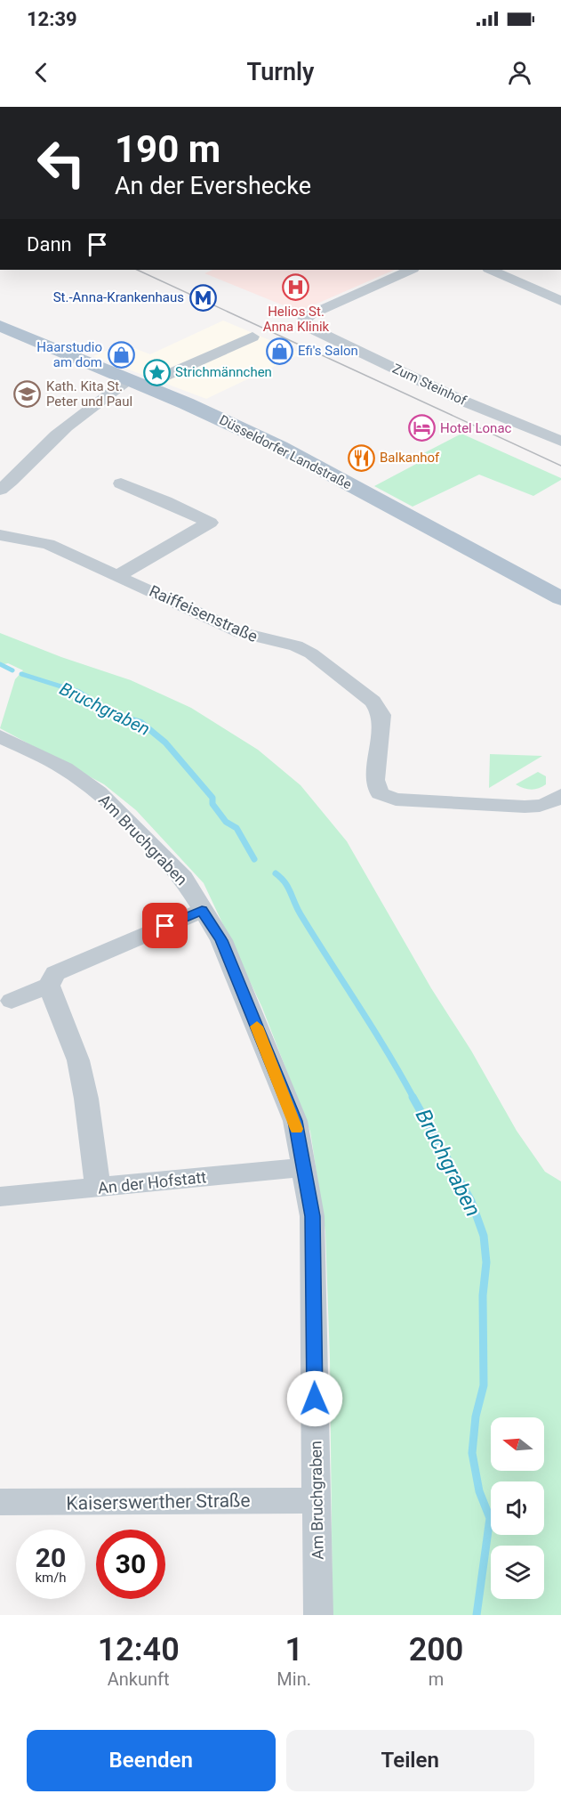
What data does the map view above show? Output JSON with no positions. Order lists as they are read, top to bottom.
{
  "streets": {
    "main road": ["Düsseldorfer Landstraße"],
    "street": [
      "Zum Steinhof",
      "Raiffeisenstraße",
      "Am Bruchgraben",
      "An der Hofstatt",
      "Kaiserswerther Straße"
    ]
  },
  "crossings": [
    ["Am Bruchgraben", "An der Hofstatt"],
    ["Am Bruchgraben", "Kaiserswerther Straße"]
  ],
  "water": ["Bruchgraben"],
  "places": {
    "hospital": ["Helios St. Anna Klinik"],
    "metro station": ["St.-Anna-Krankenhaus"],
    "shop": ["Efi's Salon", "Haarstudio am dom"],
    "place": ["Strichmännchen"],
    "school or university": ["Kath. Kita St. Peter und Paul"],
    "hotel": ["Hotel Lonac"],
    "restaurant": ["Balkanhof"]
  },
  "north": "left",
  "page": {
    "status": "12:39",
    "header": "Turnly",
    "turn": ["190 m", "An der Evershecke"],
    "then": "Dann",
    "speed": "20 km/h",
    "limit": "30",
    "eta": [
      "12:40",
      "Ankunft",
      "1",
      "Min.",
      "200",
      "m"
    ],
    "buttons": ["Beenden", "Teilen"]
  }
}
